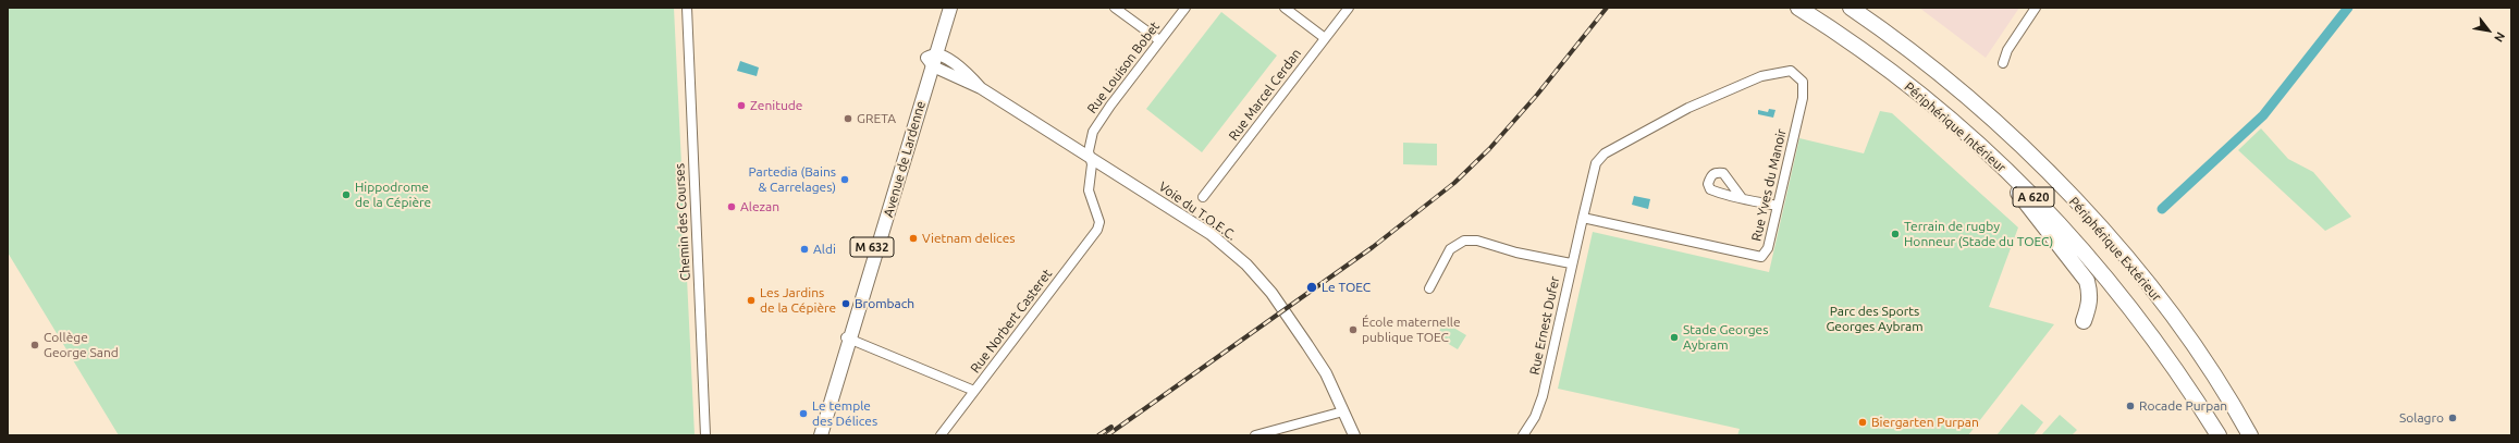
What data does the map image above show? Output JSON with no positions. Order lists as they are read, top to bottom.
{
  "streets": {
    "highway": ["Périphérique Intérieur", "A 620", "Périphérique Extérieur"],
    "main road": ["Avenue de Lardenne", "M 632"],
    "street": [
      "Rue Louison Bobet",
      "Rue Marcel Cerdan",
      "Rue Yves du Manoir",
      "Voie du T.O.E.C.",
      "Chemin des Courses",
      "Rue Norbert Casteret",
      "Rue Ernest Dufer"
    ]
  },
  "crossings": [
    ["Rue Louison Bobet", "Voie du T.O.E.C."],
    ["Rue Louison Bobet", "Rue Norbert Casteret"],
    ["Avenue de Lardenne", "Voie du T.O.E.C."],
    ["Rue Yves du Manoir", "Rue Ernest Dufer"]
  ],
  "parks": ["Parc des Sports Georges Aybram"],
  "places": [
    "Zenitude",
    "GRETA",
    "Partedia (Bains & Carrelages)",
    "Hippodrome de la Cépière",
    "Alezan",
    "Terrain de rugby Honneur (Stade du TOEC)",
    "Vietnam delices",
    "Aldi",
    "Le TOEC",
    "Les Jardins de la Cépière",
    "Brombach",
    "École maternelle publique TOEC",
    "Stade Georges Aybram",
    "Collège George Sand",
    "Rocade Purpan",
    "Le temple des Délices",
    "Solagro",
    "Biergarten Purpan"
  ],
  "north": "bottom right"
}
